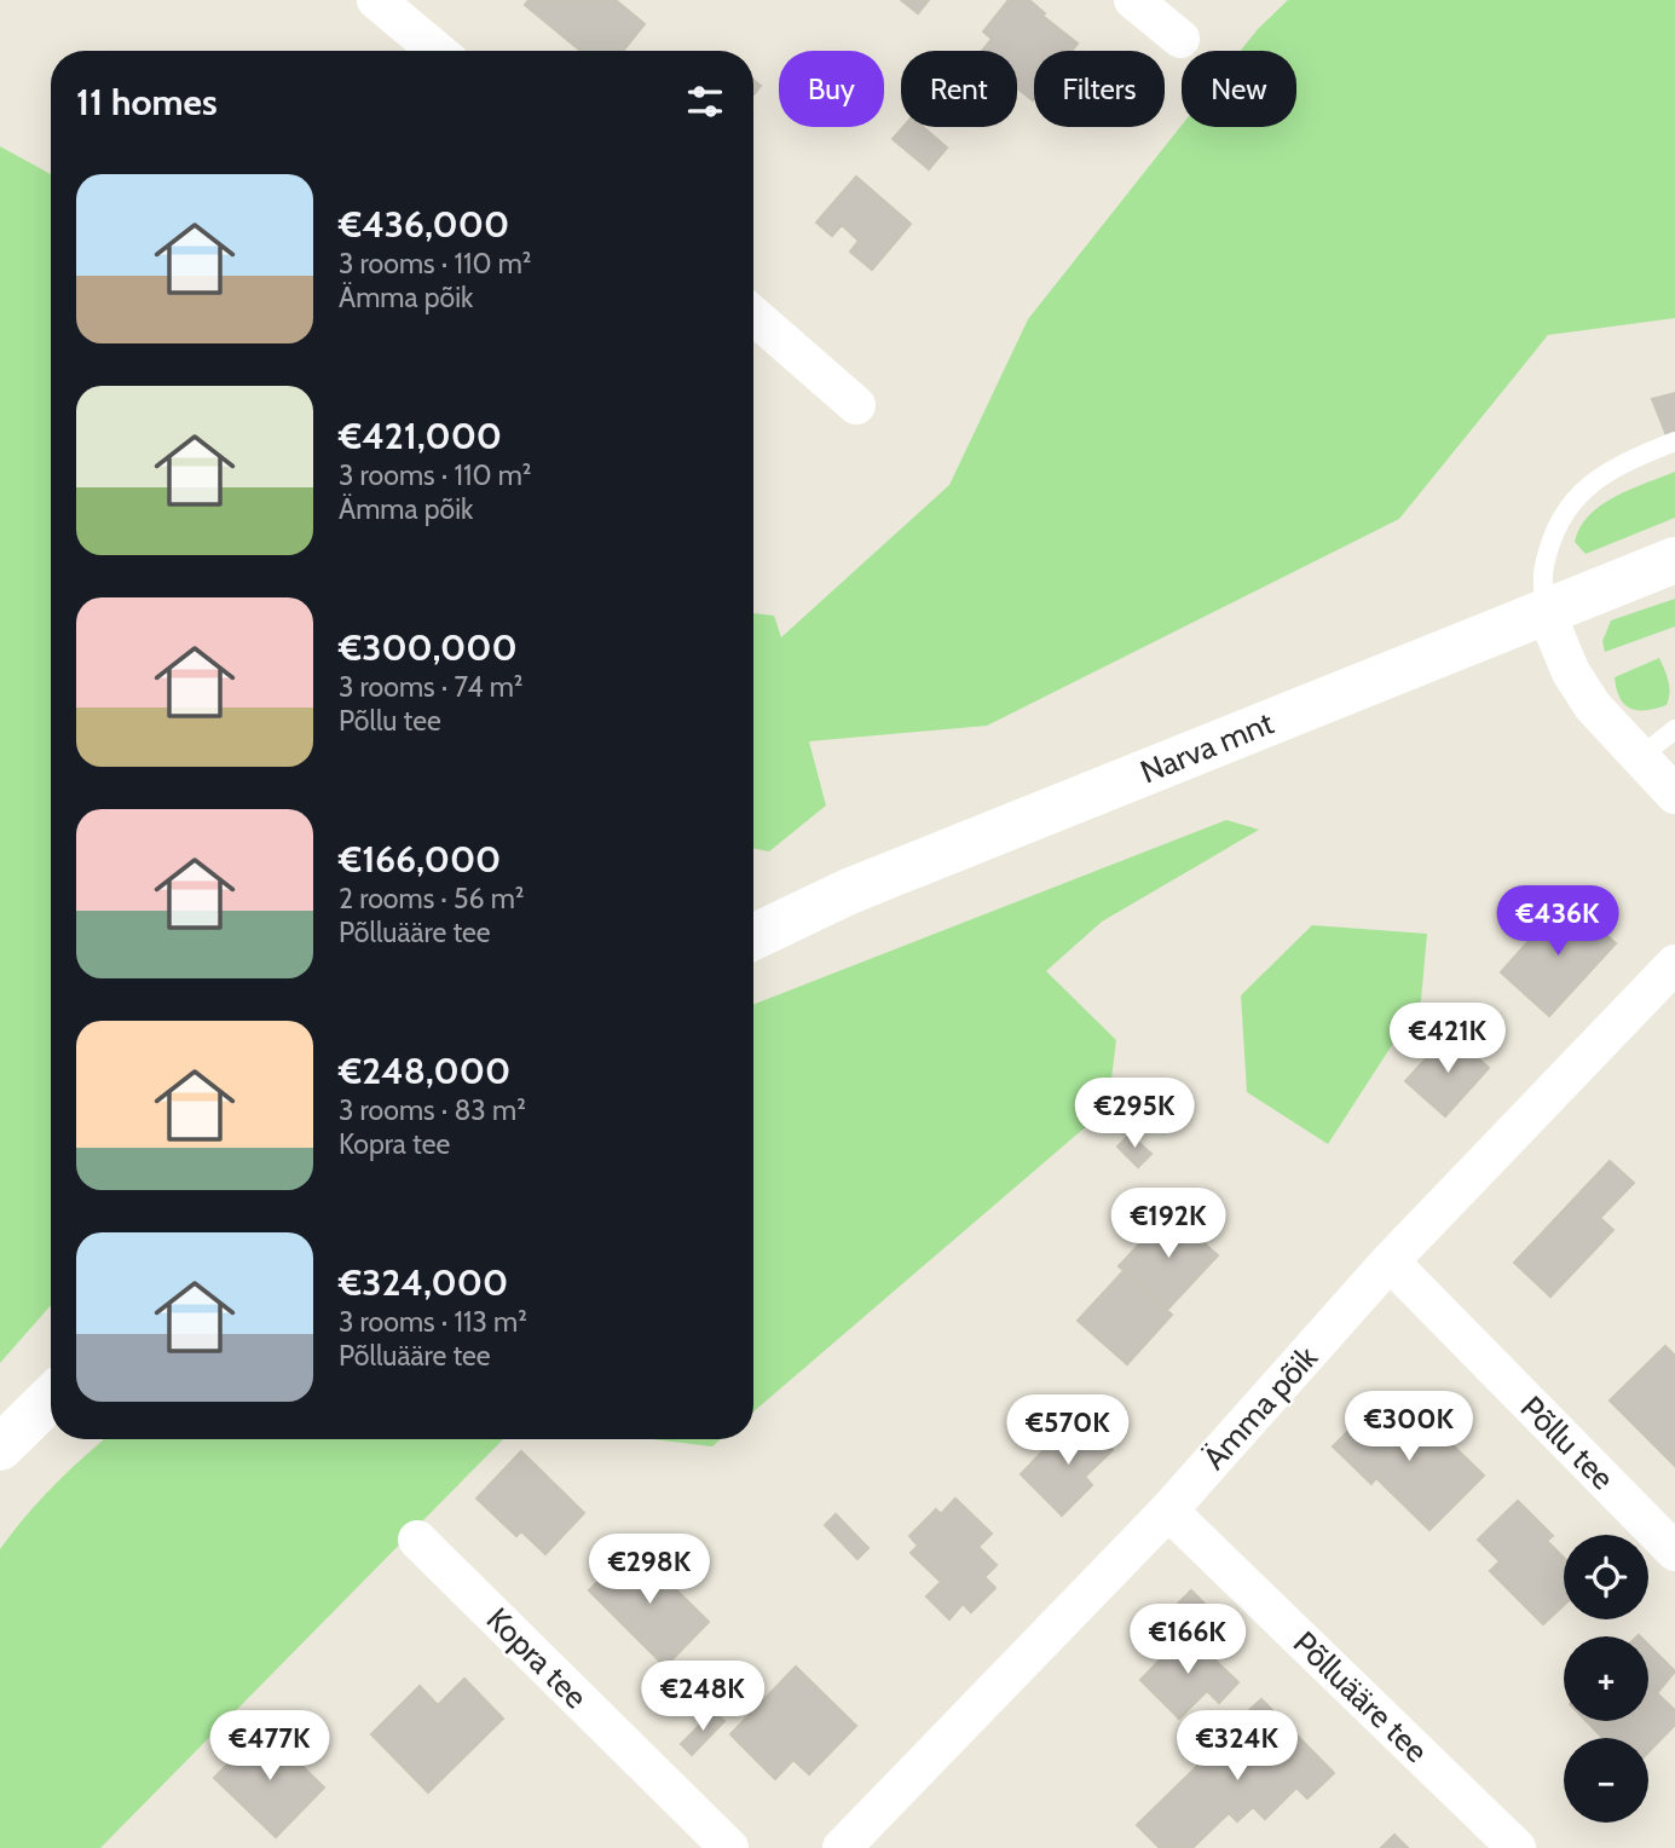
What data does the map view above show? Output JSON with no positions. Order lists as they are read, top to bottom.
{
  "streets": {
    "main road": ["Narva mnt"],
    "street": [
      "Ämma põik",
      "Põllu tee",
      "Kopra tee",
      "Põlluääre tee"
    ]
  },
  "crossings": [
    ["Ämma põik", "Põllu tee"],
    ["Ämma põik", "Põlluääre tee"]
  ],
  "page": {
    "chip": [
      "Buy",
      "Rent",
      "Filters",
      "New"
    ],
    "heading": "11 homes",
    "list": [
      {
        "name": "€436,000",
        "note": "3 rooms · 110 m² · Ämma põik"
      },
      {
        "name": "€421,000",
        "note": "3 rooms · 110 m² · Ämma põik"
      },
      {
        "name": "€300,000",
        "note": "3 rooms · 74 m² · Põllu tee"
      },
      {
        "name": "€166,000",
        "note": "2 rooms · 56 m² · Põlluääre tee"
      },
      {
        "name": "€248,000",
        "note": "3 rooms · 83 m² · Kopra tee"
      },
      {
        "name": "€324,000",
        "note": "3 rooms · 113 m² · Põlluääre tee"
      }
    ],
    "price": [
      "€436K",
      "€421K",
      "€295K",
      "€192K",
      "€300K",
      "€570K",
      "€298K",
      "€166K",
      "€248K",
      "€477K",
      "€324K"
    ],
    "map_buttons": ["+", "−"]
  }
}
